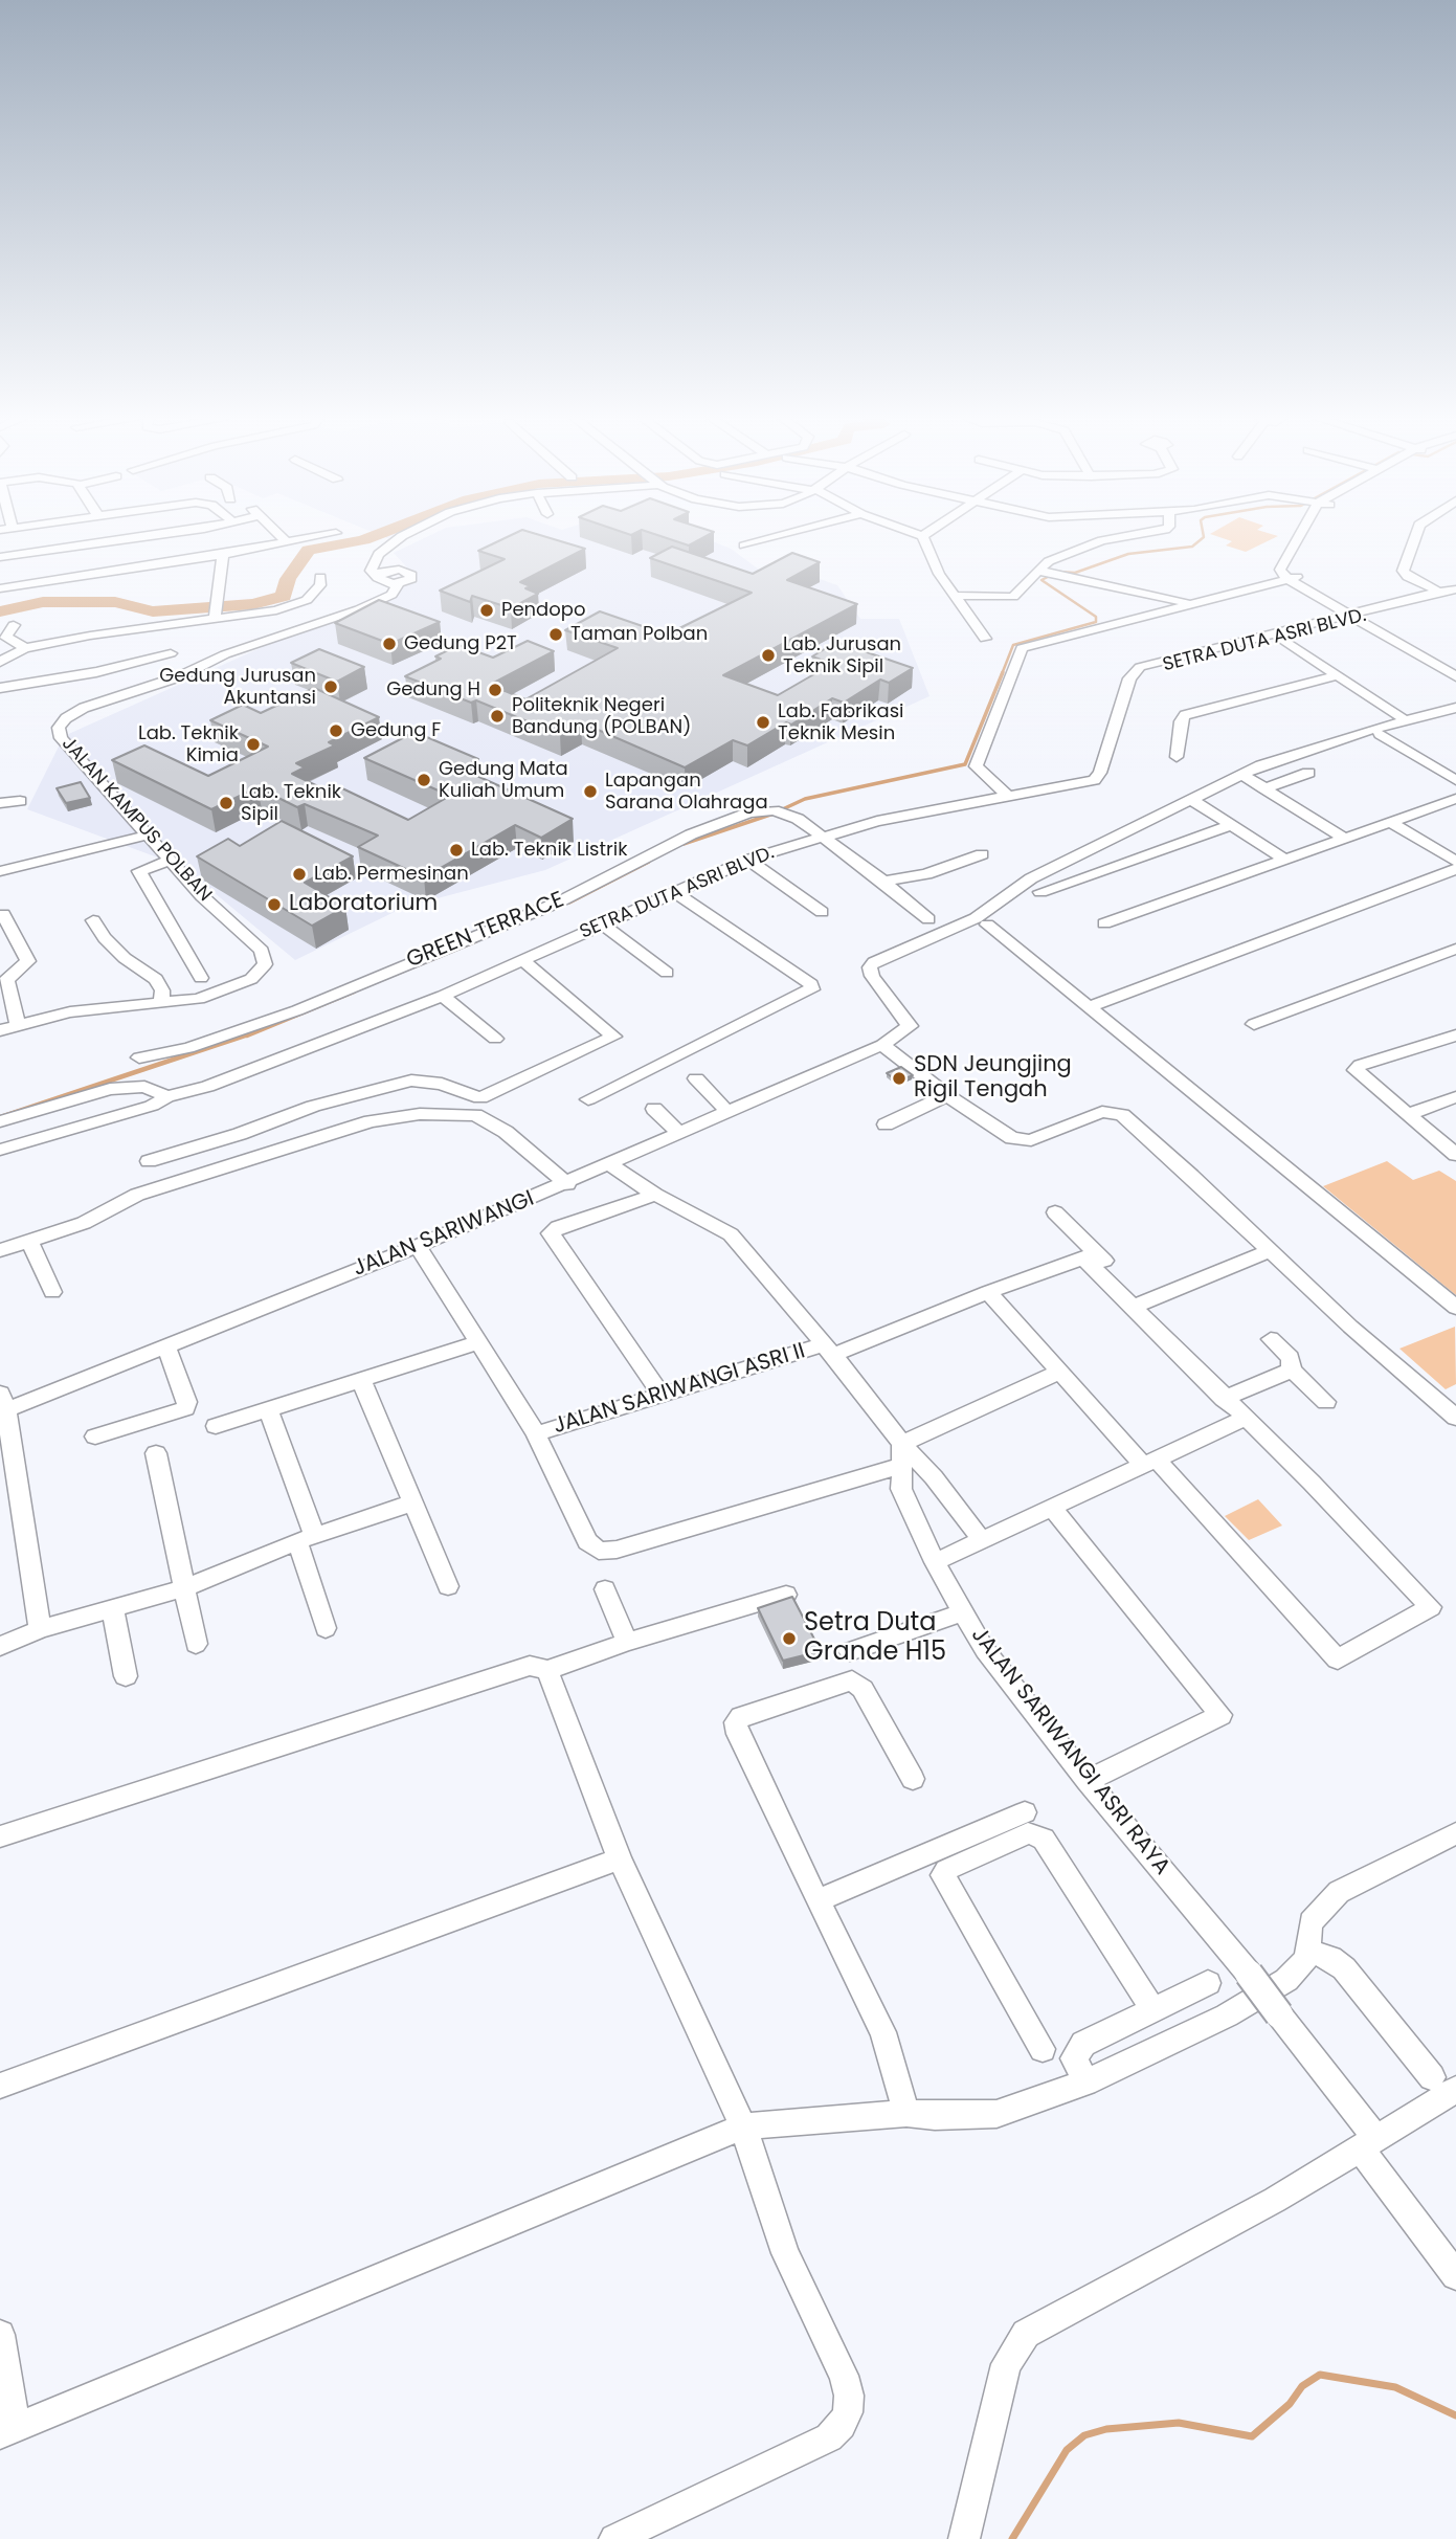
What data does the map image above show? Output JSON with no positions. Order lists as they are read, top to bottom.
{
  "streets": {
    "street": [
      "SETRA DUTA ASRI BLVD.",
      "JALAN KAMPUS POLBAN",
      "GREEN TERRACE",
      "JALAN SARIWANGI",
      "JALAN SARIWANGI ASRI II",
      "JALAN SARIWANGI ASRI RAYA"
    ]
  },
  "crossings": [
    ["SETRA DUTA ASRI BLVD.", "GREEN TERRACE"],
    ["JALAN SARIWANGI", "JALAN SARIWANGI ASRI RAYA"],
    ["JALAN SARIWANGI ASRI II", "JALAN SARIWANGI ASRI RAYA"]
  ],
  "places": [
    "Pendopo",
    "Taman Polban",
    "Gedung P2T",
    "Lab. Jurusan Teknik Sipil",
    "Gedung Jurusan Akuntansi",
    "Gedung H",
    "Politeknik Negeri Bandung (POLBAN)",
    "Lab. Fabrikasi Teknik Mesin",
    "Gedung F",
    "Lab. Teknik Kimia",
    "Gedung Mata Kuliah Umum",
    "Lapangan Sarana Olahraga",
    "Lab. Teknik Sipil",
    "Lab. Teknik Listrik",
    "Lab. Permesinan",
    "Laboratorium",
    "SDN Jeungjing Rigil Tengah",
    "Setra Duta Grande H15"
  ]
}
